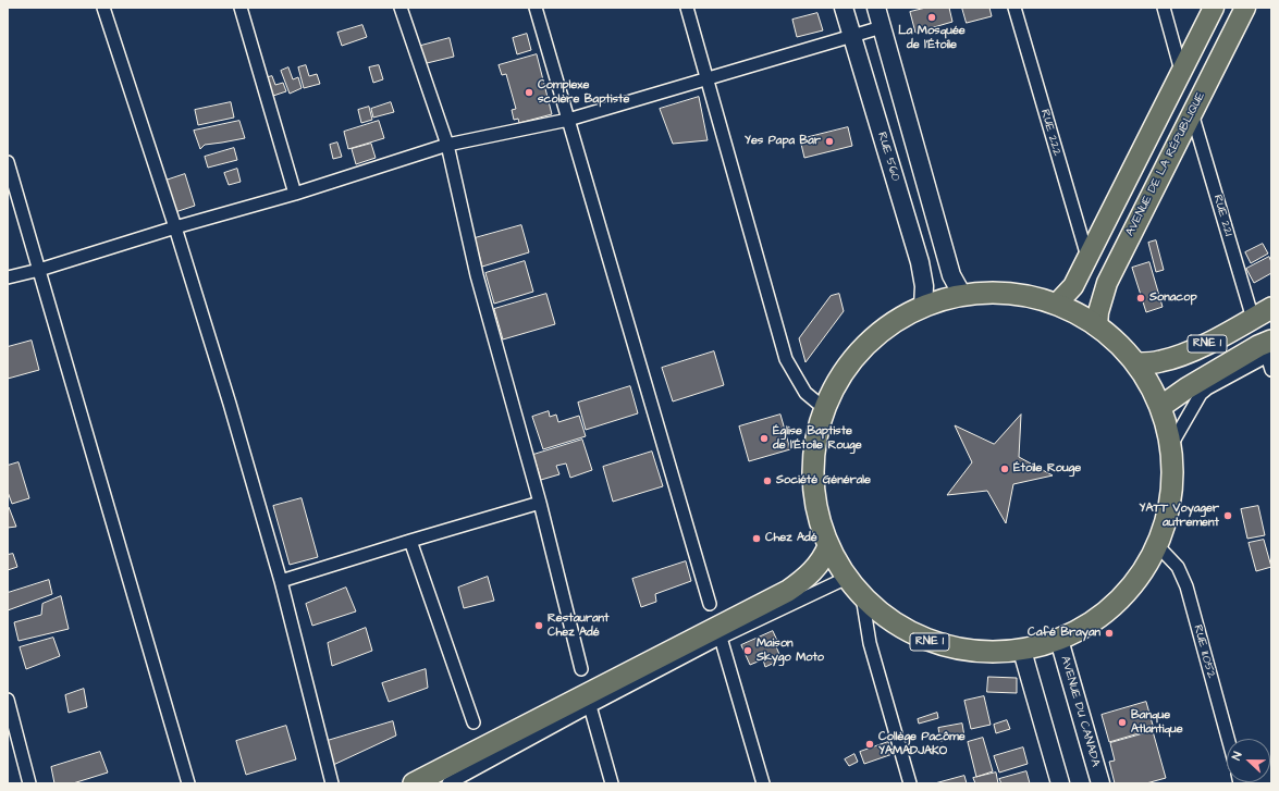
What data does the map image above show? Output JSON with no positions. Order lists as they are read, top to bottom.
{
  "streets": {
    "highway": ["RNIE 1"],
    "main road": ["RUE 560", "AVENUE DE LA RÉPUBLIQUE", "AVENUE DU CANADA"],
    "street": ["RUE 222", "RUE 221", "RUE 11.052"]
  },
  "crossings": [
    ["RUE 560", "RNIE 1"],
    ["AVENUE DE LA RÉPUBLIQUE", "RUE 221"],
    ["AVENUE DE LA RÉPUBLIQUE", "RNIE 1"],
    ["RUE 221", "RNIE 1"],
    ["RNIE 1", "RUE 11.052"],
    ["RNIE 1", "AVENUE DU CANADA"]
  ],
  "places": [
    "La Mosquée de l'Étoile",
    "Complexe scolère Baptiste",
    "Yes Papa Bar",
    "Sonacop",
    "Église Baptiste de l'Étoile Rouge",
    "Étoile Rouge",
    "Société Générale",
    "YATT Voyager autrement",
    "Chez Adé",
    "Restaurant Chez Adé",
    "Café Brayan",
    "Maison Skygo Moto",
    "Banque Atlantique",
    "Collège Pacôme YAMADJAKO"
  ],
  "north": "left"
}
